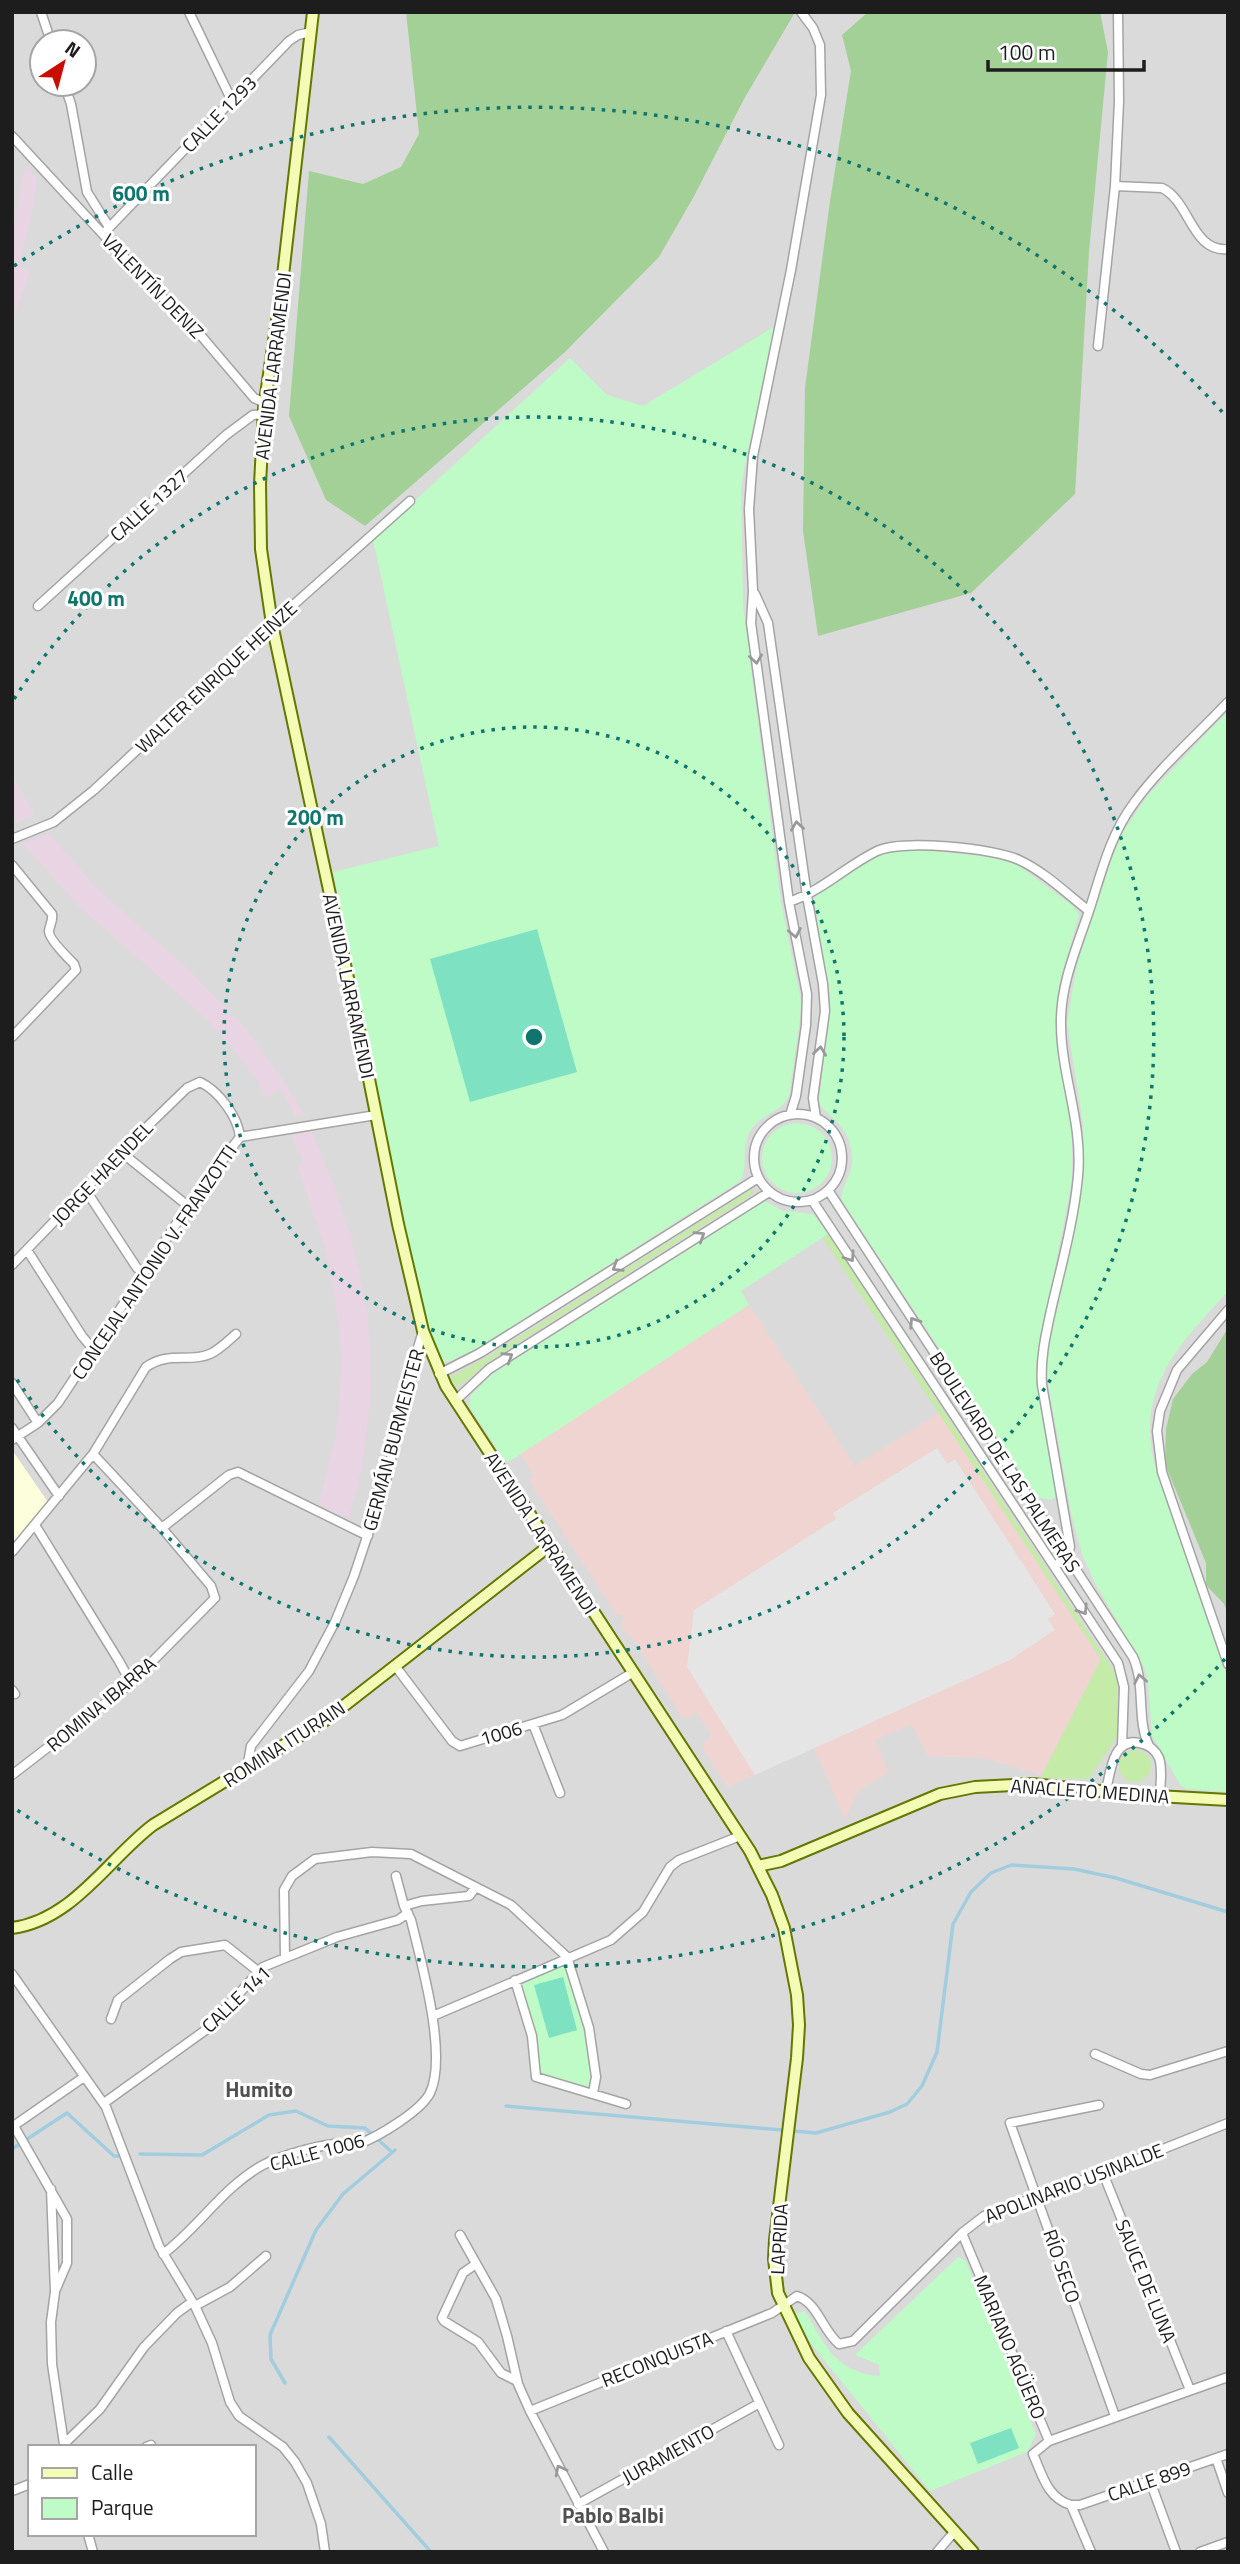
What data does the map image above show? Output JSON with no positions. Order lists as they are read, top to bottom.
{
  "streets": {
    "main road": [
      "AVENIDA LARRAMENDI",
      "ROMINA ITURAIN",
      "ANACLETO MEDINA",
      "LAPRIDA"
    ],
    "street": [
      "CALLE 1293",
      "VALENTÍN DENIZ",
      "CALLE 1327",
      "WALTER ENRIQUE HEINZE",
      "JORGE HAENDEL",
      "CONCEJAL ANTONIO V. FRANZOTTI",
      "GERMÁN BURMEISTER",
      "BOULEVARD DE LAS PALMERAS",
      "ROMINA IBARRA",
      "1006",
      "CALLE 141",
      "CALLE 1006",
      "APOLINARIO USINALDE",
      "RÍO SECO",
      "SAUCE DE LUNA",
      "MARIANO AGÜERO",
      "RECONQUISTA",
      "JURAMENTO",
      "CALLE 899"
    ]
  },
  "crossings": [
    ["CALLE 1293", "VALENTÍN DENIZ"],
    ["CALLE 1293", "AVENIDA LARRAMENDI"],
    ["VALENTÍN DENIZ", "AVENIDA LARRAMENDI"],
    ["VALENTÍN DENIZ", "CALLE 1327"],
    ["AVENIDA LARRAMENDI", "CALLE 1327"],
    ["AVENIDA LARRAMENDI", "WALTER ENRIQUE HEINZE"],
    ["AVENIDA LARRAMENDI", "GERMÁN BURMEISTER"],
    ["AVENIDA LARRAMENDI", "1006"],
    ["AVENIDA LARRAMENDI", "ROMINA ITURAIN"],
    ["AVENIDA LARRAMENDI", "ANACLETO MEDINA"],
    ["AVENIDA LARRAMENDI", "LAPRIDA"],
    ["JORGE HAENDEL", "CONCEJAL ANTONIO V. FRANZOTTI"],
    ["GERMÁN BURMEISTER", "ROMINA ITURAIN"],
    ["BOULEVARD DE LAS PALMERAS", "ANACLETO MEDINA"],
    ["1006", "ROMINA ITURAIN"],
    ["ANACLETO MEDINA", "LAPRIDA"],
    ["APOLINARIO USINALDE", "LAPRIDA"],
    ["APOLINARIO USINALDE", "RÍO SECO"],
    ["APOLINARIO USINALDE", "SAUCE DE LUNA"],
    ["APOLINARIO USINALDE", "MARIANO AGÜERO"],
    ["APOLINARIO USINALDE", "RECONQUISTA"],
    ["LAPRIDA", "RECONQUISTA"],
    ["RÍO SECO", "MARIANO AGÜERO"],
    ["SAUCE DE LUNA", "MARIANO AGÜERO"]
  ],
  "districts": ["Humito", "Pablo Balbi"],
  "legend": ["Calle", "Parque"],
  "scale_bar": "100 m",
  "north": "top right",
  "rings": ["600 m", "400 m", "200 m"]
}
